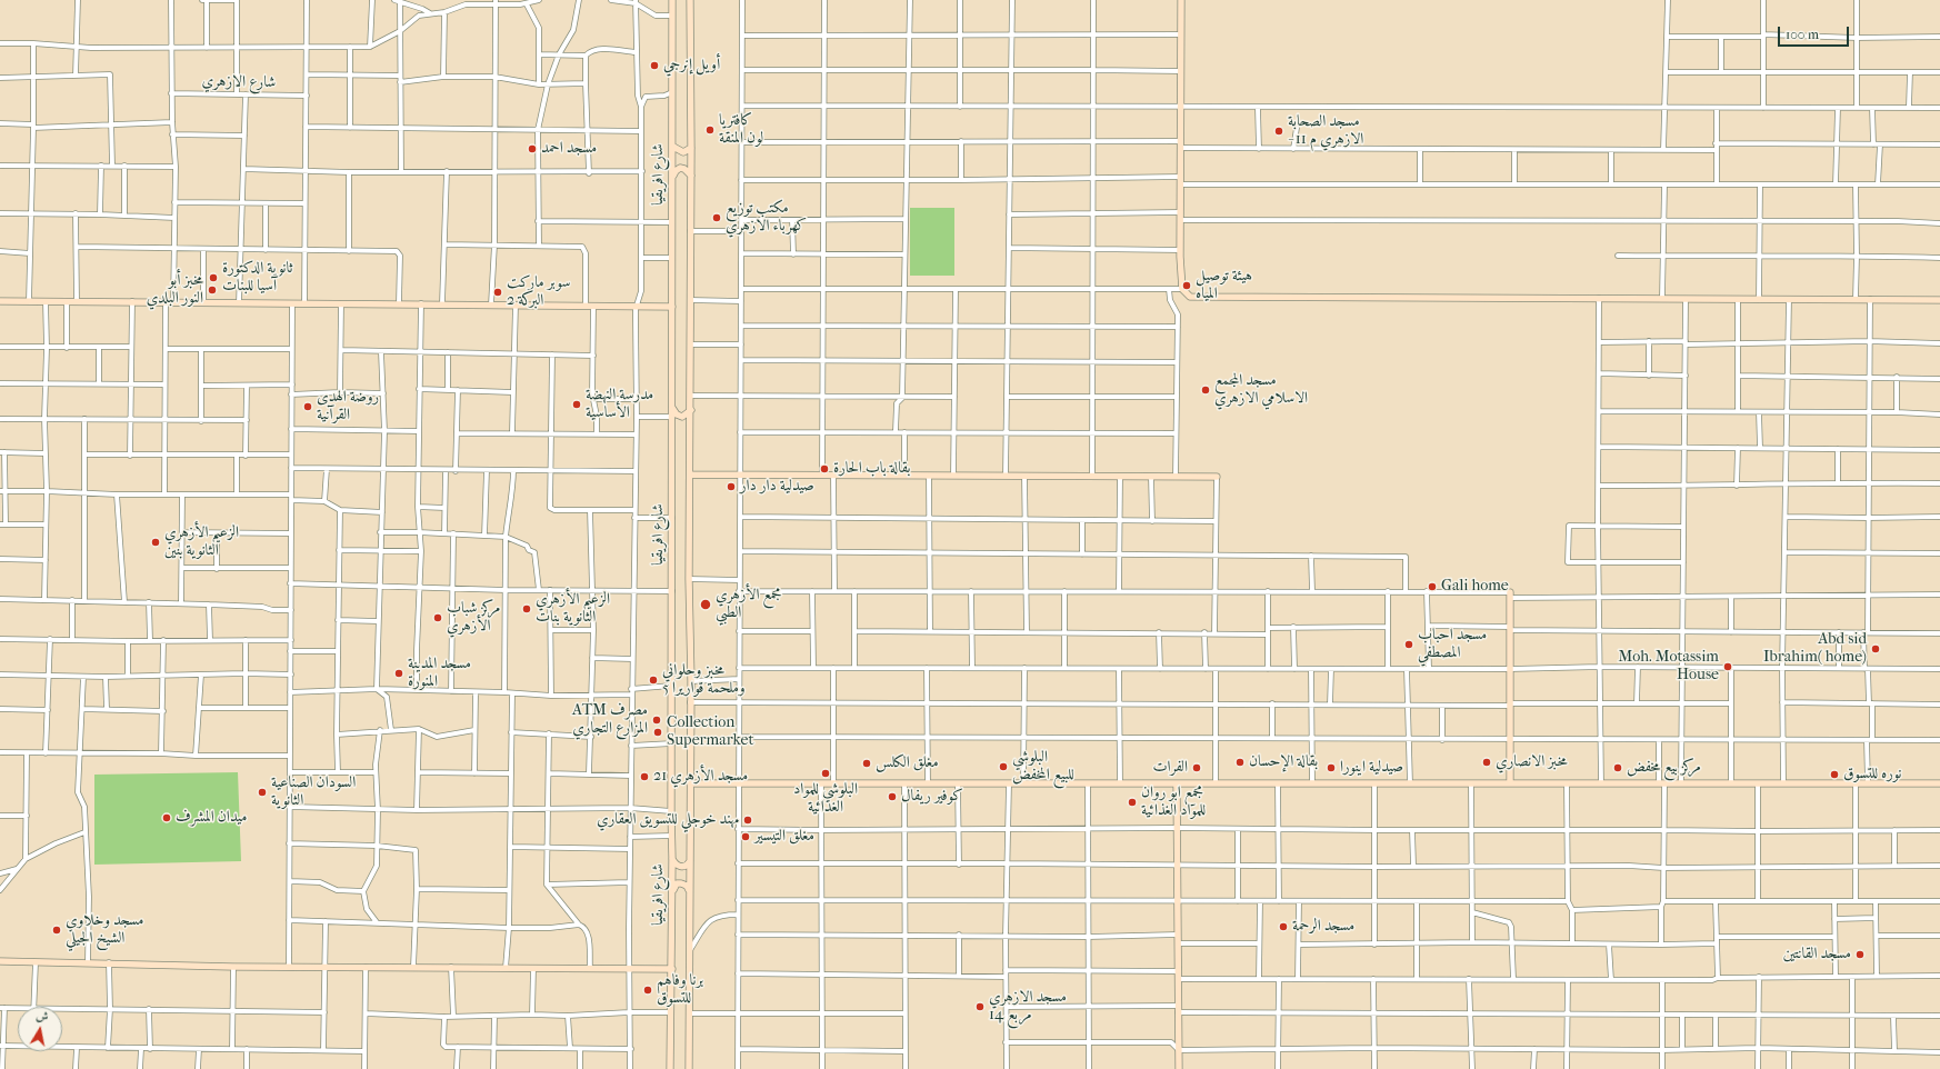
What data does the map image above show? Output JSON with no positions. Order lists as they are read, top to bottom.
{
  "streets": {
    "street": ["شارع الازهري", "شارع افريقيا"]
  },
  "places": [
    "أويل إنرجي",
    "كافتريا لون المنقة",
    "مسجد الصحابة - الازهري م 11",
    "مسجد احمد",
    "مكتب توزيع كهرباء الازهري",
    "ثانوية الدكتورة آسيا للبنات",
    "هيئة توصيل المياه",
    "مخبز أبو النور البلدي",
    "سوبر ماركت البركة 2",
    "مسجد المجمع الاسلامي الازهري",
    "مدرسة النهضة الأساسية",
    "روضة الهدى القرآنية",
    "بقالة باب الحارة",
    "صيدلية دار دار",
    "الزعيم الأزهري الثانوية بنين",
    "Gali home",
    "مجمع الأزهري الطبي",
    "الزعيم الأزهري الثانوية بنات",
    "مركز شباب الأزهري",
    "مسجد احباب المصطفي",
    "Abd sid Ibrahim( home)",
    "Moh. Motassim House",
    "مسجد المدينة المنورة",
    "مخبز وحلواني وملحمة قواريرا 5",
    "ATM مصرف المزارع التجاري",
    "Collection Supermarket",
    "بقالة الإحسان",
    "مخبز الانصاري",
    "مغلق الكلس",
    "البلوشي للبيع المخفض",
    "الفرات",
    "صيدلية اينورا",
    "مركز بيع مخفض",
    "البلوشي للمواد الغدائية",
    "نوره للتسوق",
    "مسجد الأزهري 21",
    "السودان الصناعية الثانوية",
    "كوفير ريفال",
    "مجمع ابو روان للمواد الغذائية",
    "ميدان المشرف",
    "مهند خوجلي للتسويق العقاري",
    "مغلق التيسير",
    "مسجد الرحمة",
    "مسجد وخلاوي الشيخ الجيلي",
    "مسجد القانتين",
    "برنا وفاهم للتسوق",
    "مسجد الازهري مربع 14"
  ],
  "scale_bar": "100 m",
  "north": "top"
}
